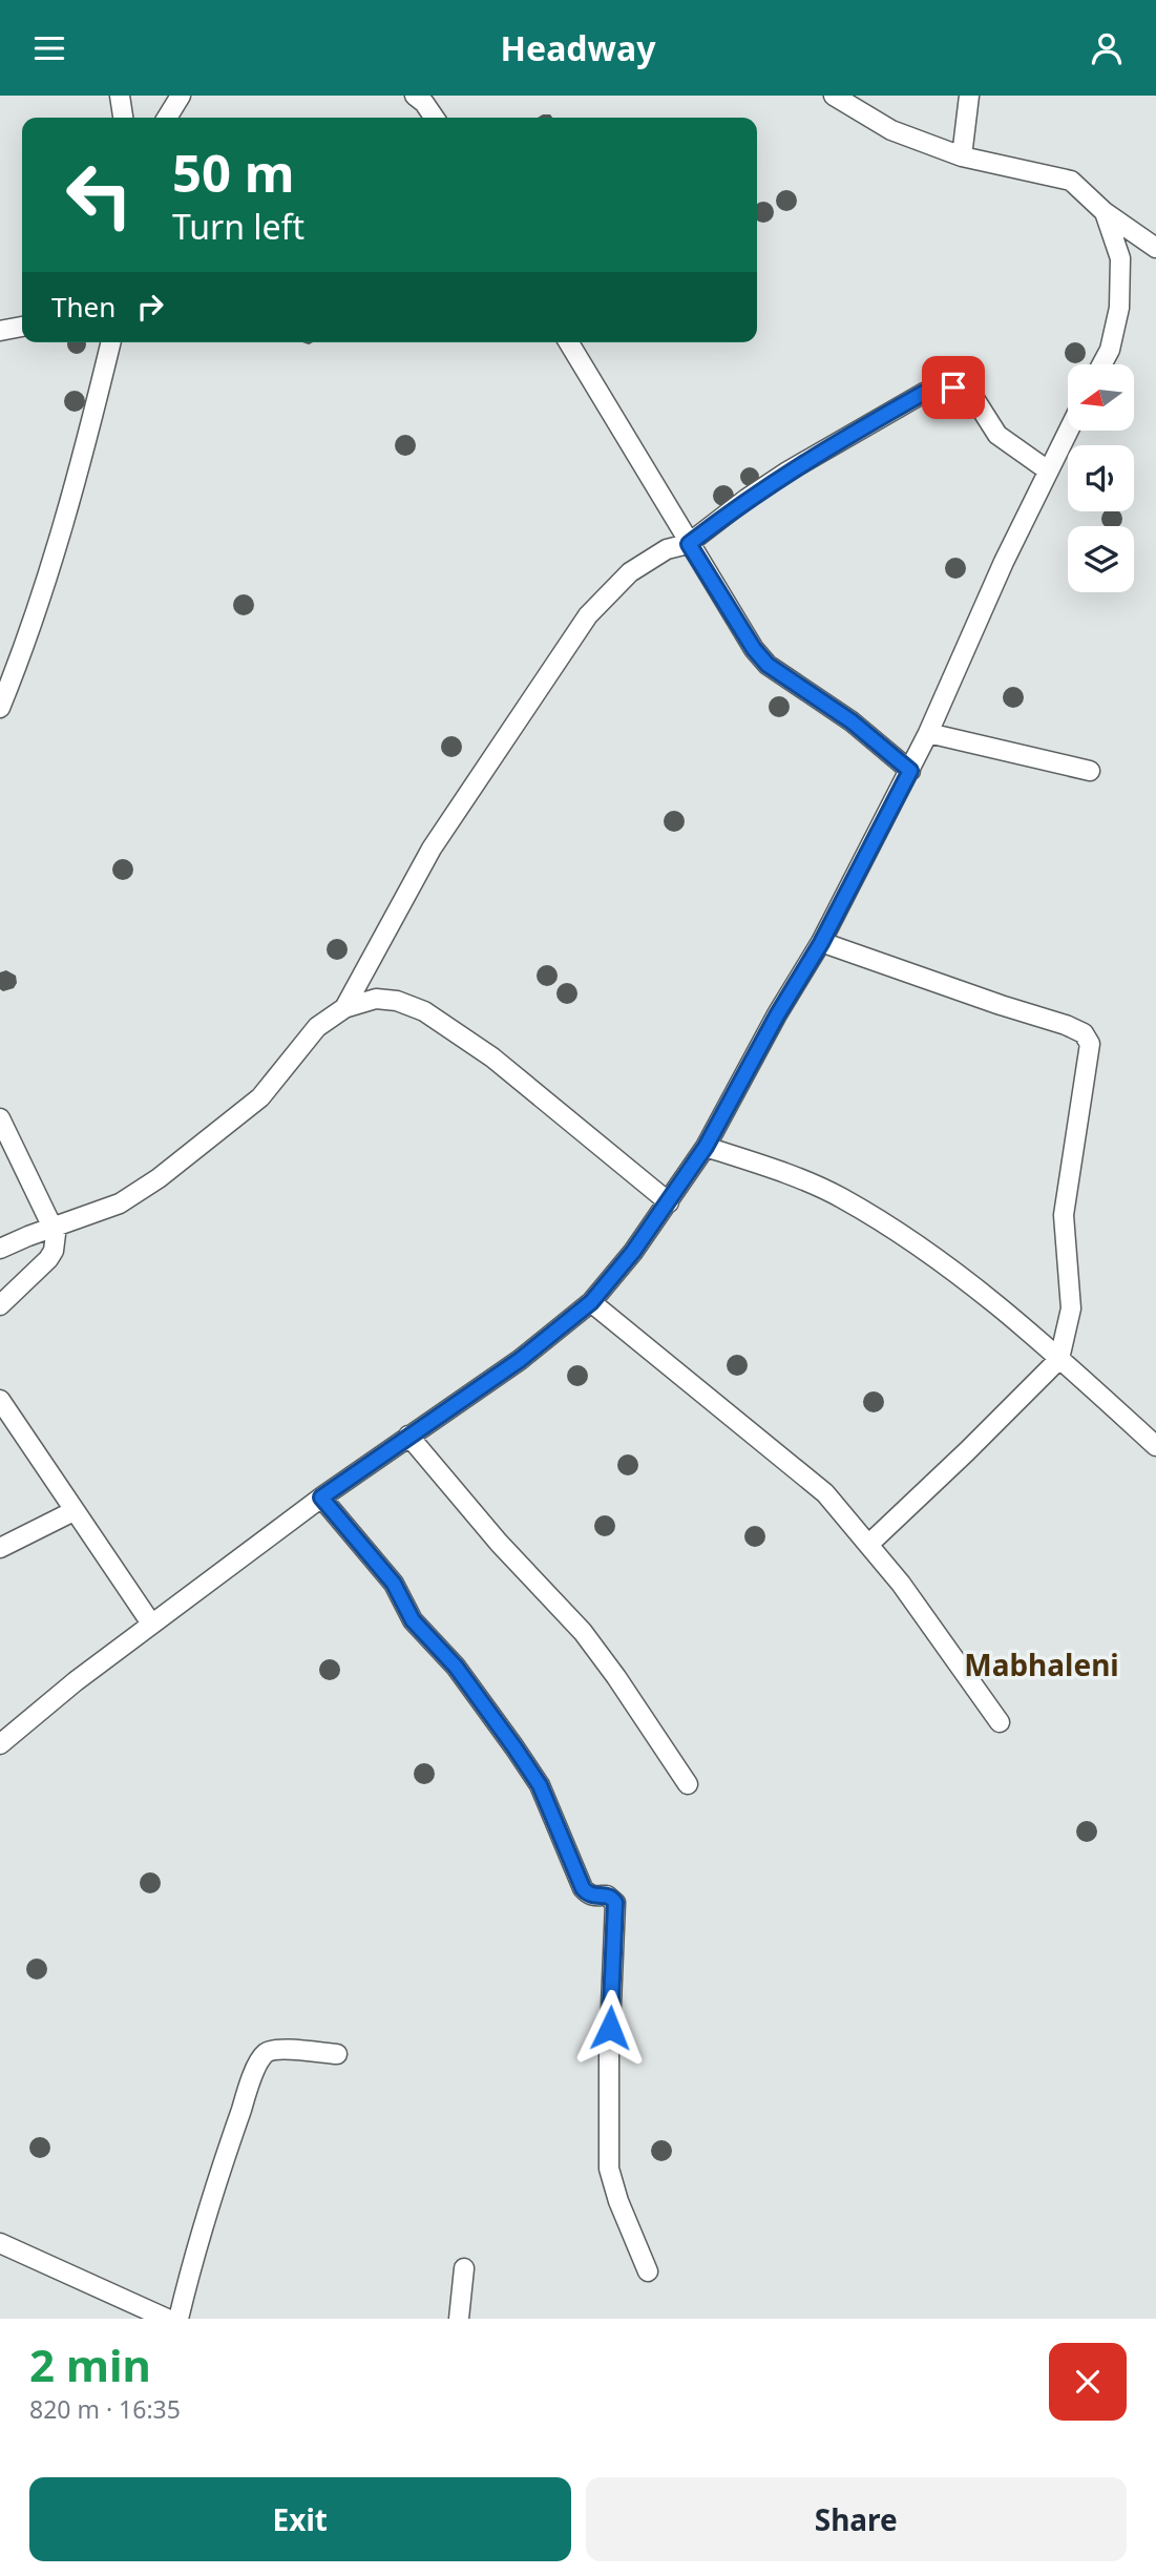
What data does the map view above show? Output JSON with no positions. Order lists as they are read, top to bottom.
{
  "districts": ["Mabhaleni"],
  "north": "left",
  "page": {
    "header": "Headway",
    "turn": ["50 m", "Turn left"],
    "then": "Then",
    "heading": ["2 min", "820 m · 16:35"],
    "buttons": ["Exit", "Share"]
  }
}
